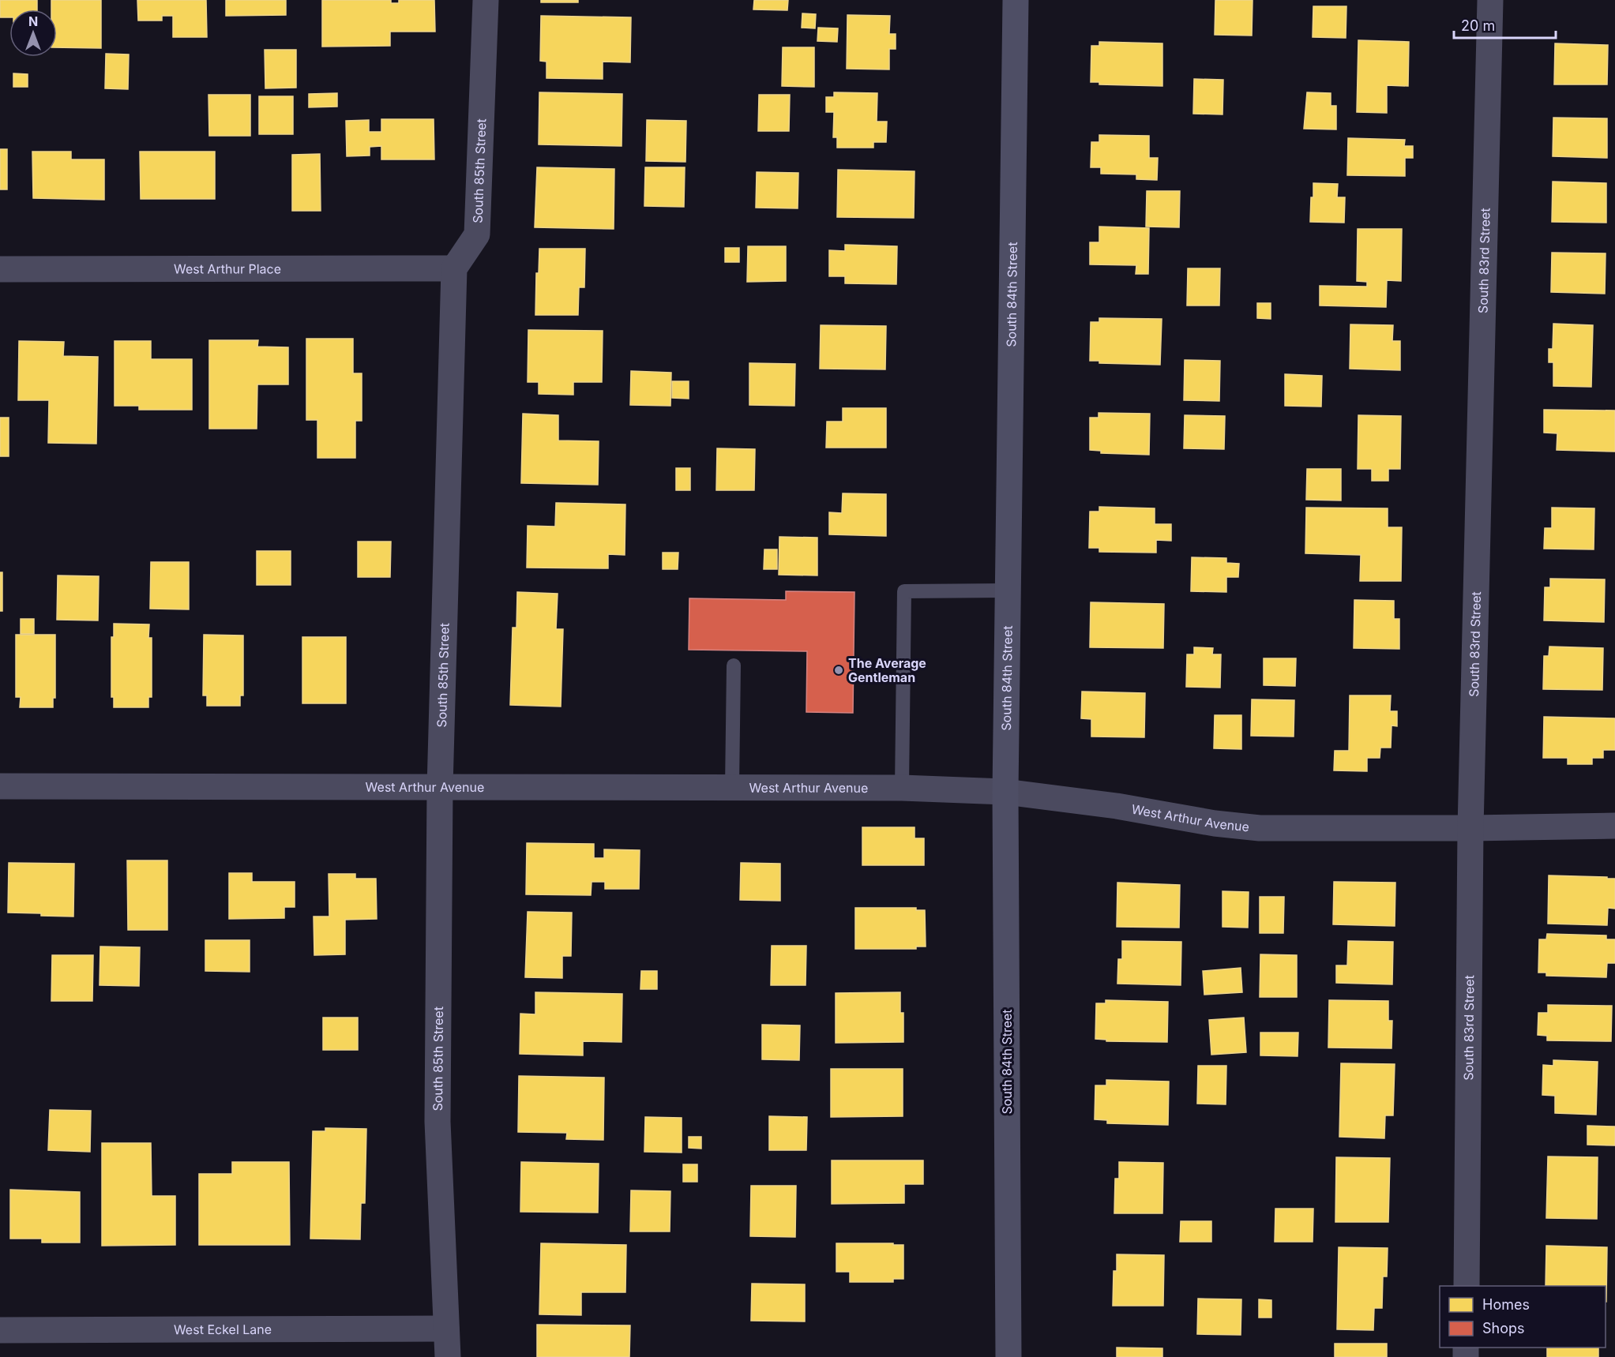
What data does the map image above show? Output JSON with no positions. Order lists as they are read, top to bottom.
{
  "streets": {
    "street": [
      "South 85th Street",
      "South 83rd Street",
      "West Arthur Place",
      "South 84th Street",
      "West Arthur Avenue",
      "West Eckel Lane"
    ]
  },
  "crossings": [
    ["South 85th Street", "West Arthur Place"],
    ["South 85th Street", "West Arthur Avenue"],
    ["South 85th Street", "West Eckel Lane"],
    ["South 83rd Street", "West Arthur Avenue"],
    ["South 84th Street", "West Arthur Avenue"]
  ],
  "places": ["The Average Gentleman"],
  "legend": ["Homes", "Shops"],
  "scale_bar": "20 m",
  "north": "top"
}
